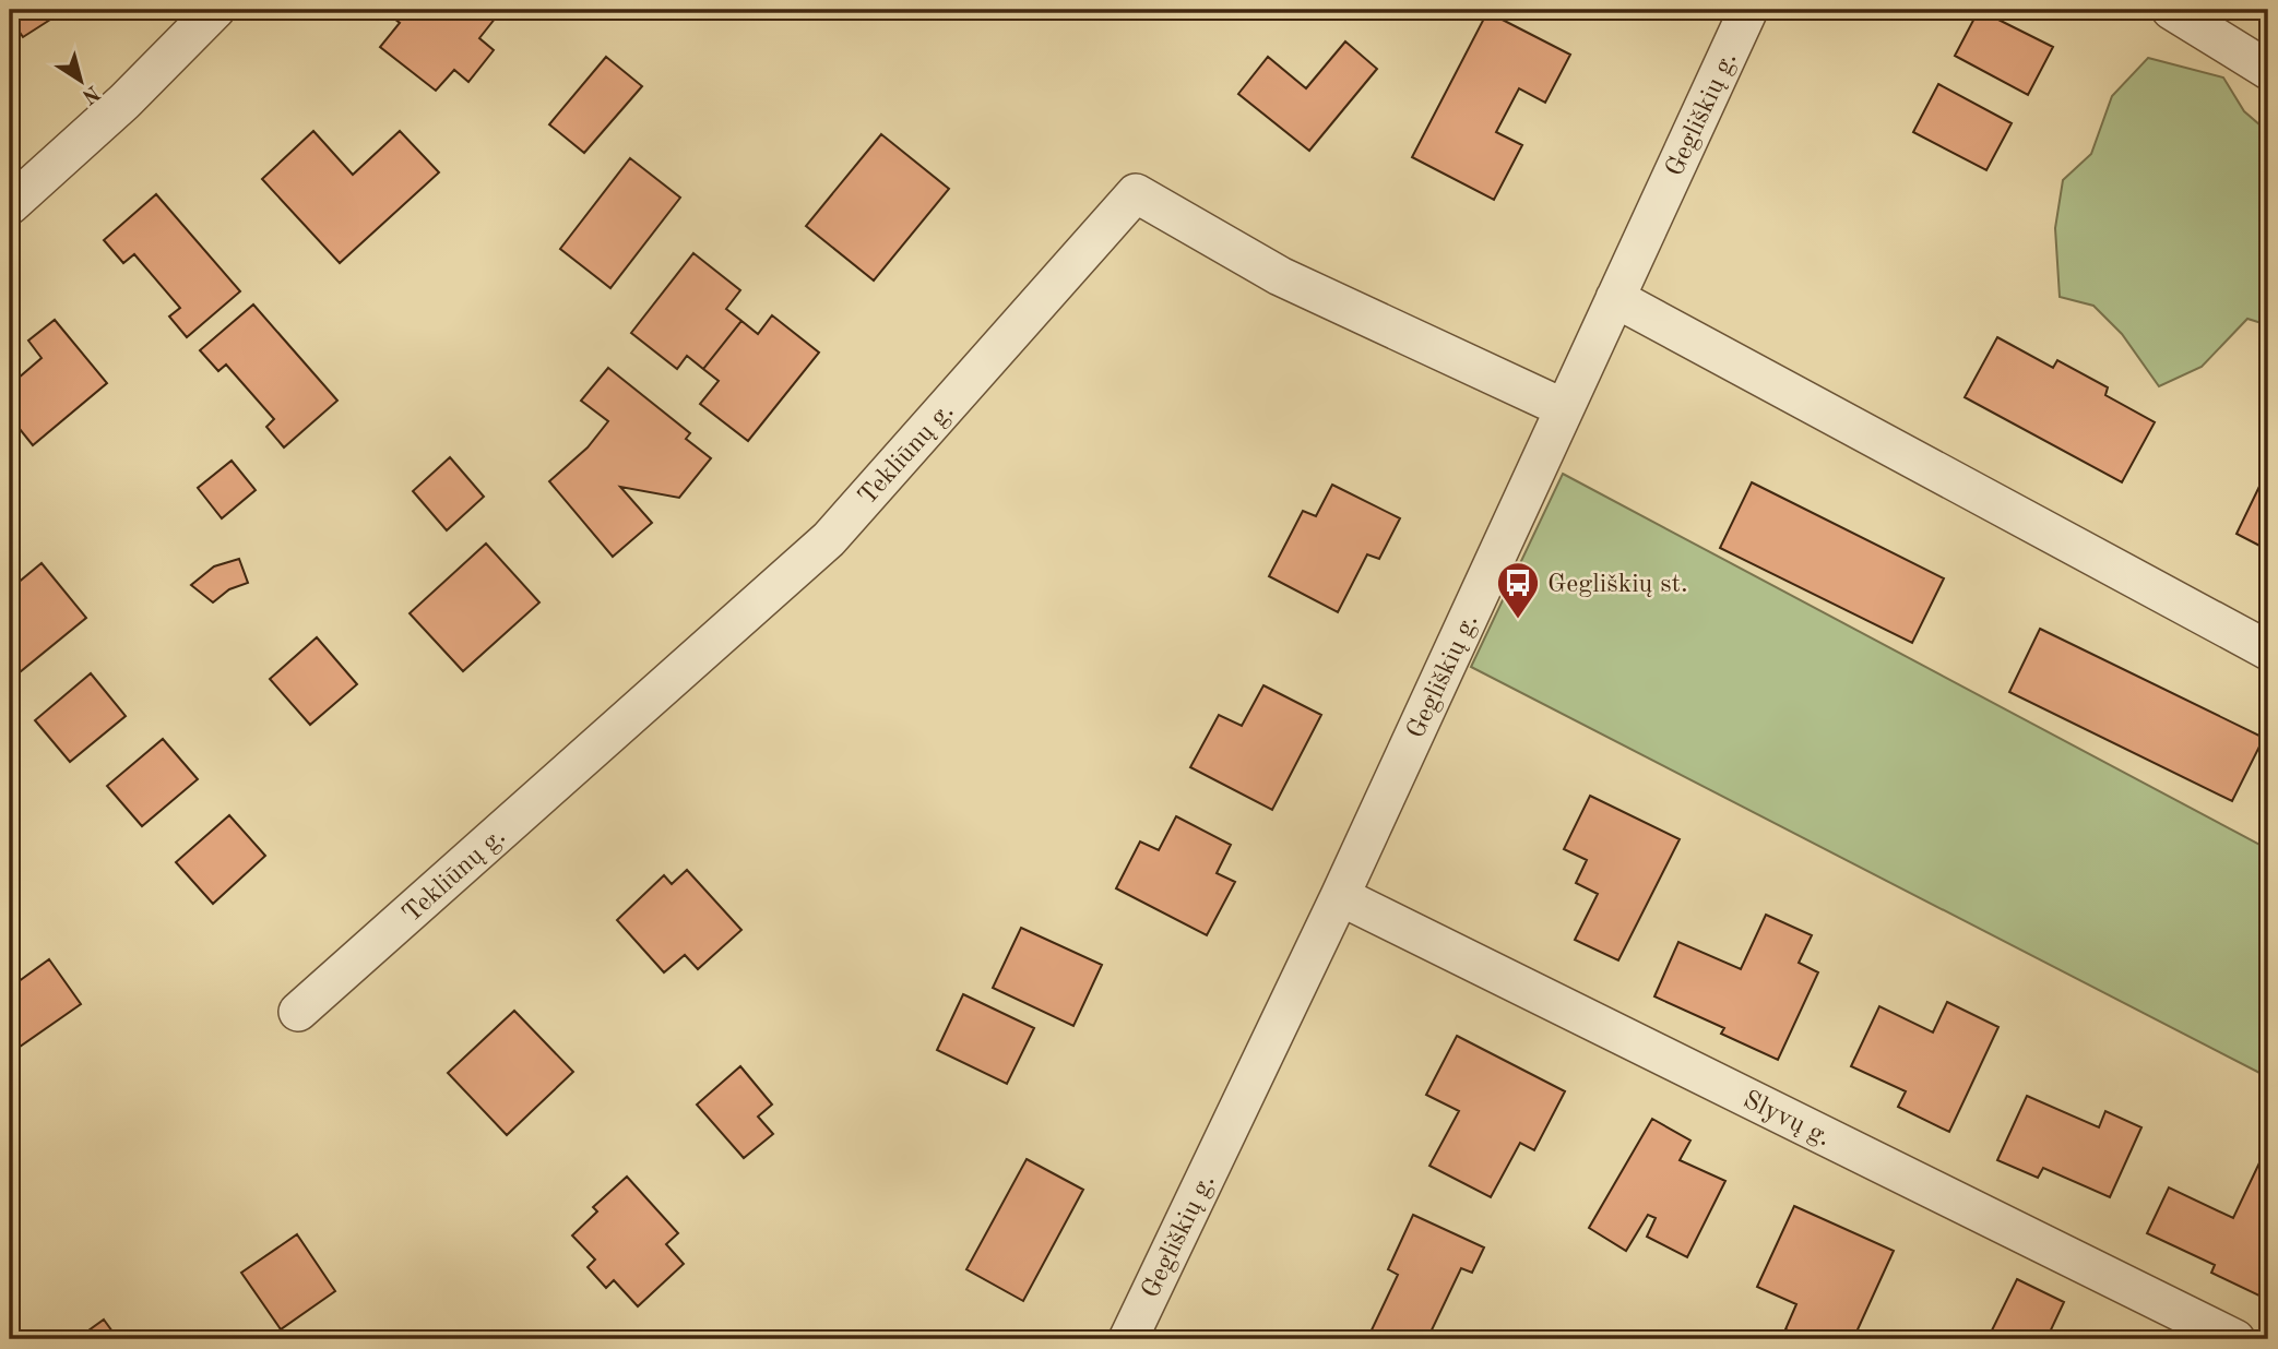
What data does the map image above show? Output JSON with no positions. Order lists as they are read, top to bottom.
{
  "streets": {
    "street": ["Gegliškių g.", "Tekliūnų g.", "Slyvų g."]
  },
  "crossings": [
    ["Gegliškių g.", "Tekliūnų g."],
    ["Gegliškių g.", "Slyvų g."]
  ],
  "places": {
    "bus stop": ["Gegliškių st."]
  },
  "north": "bottom right"
}
